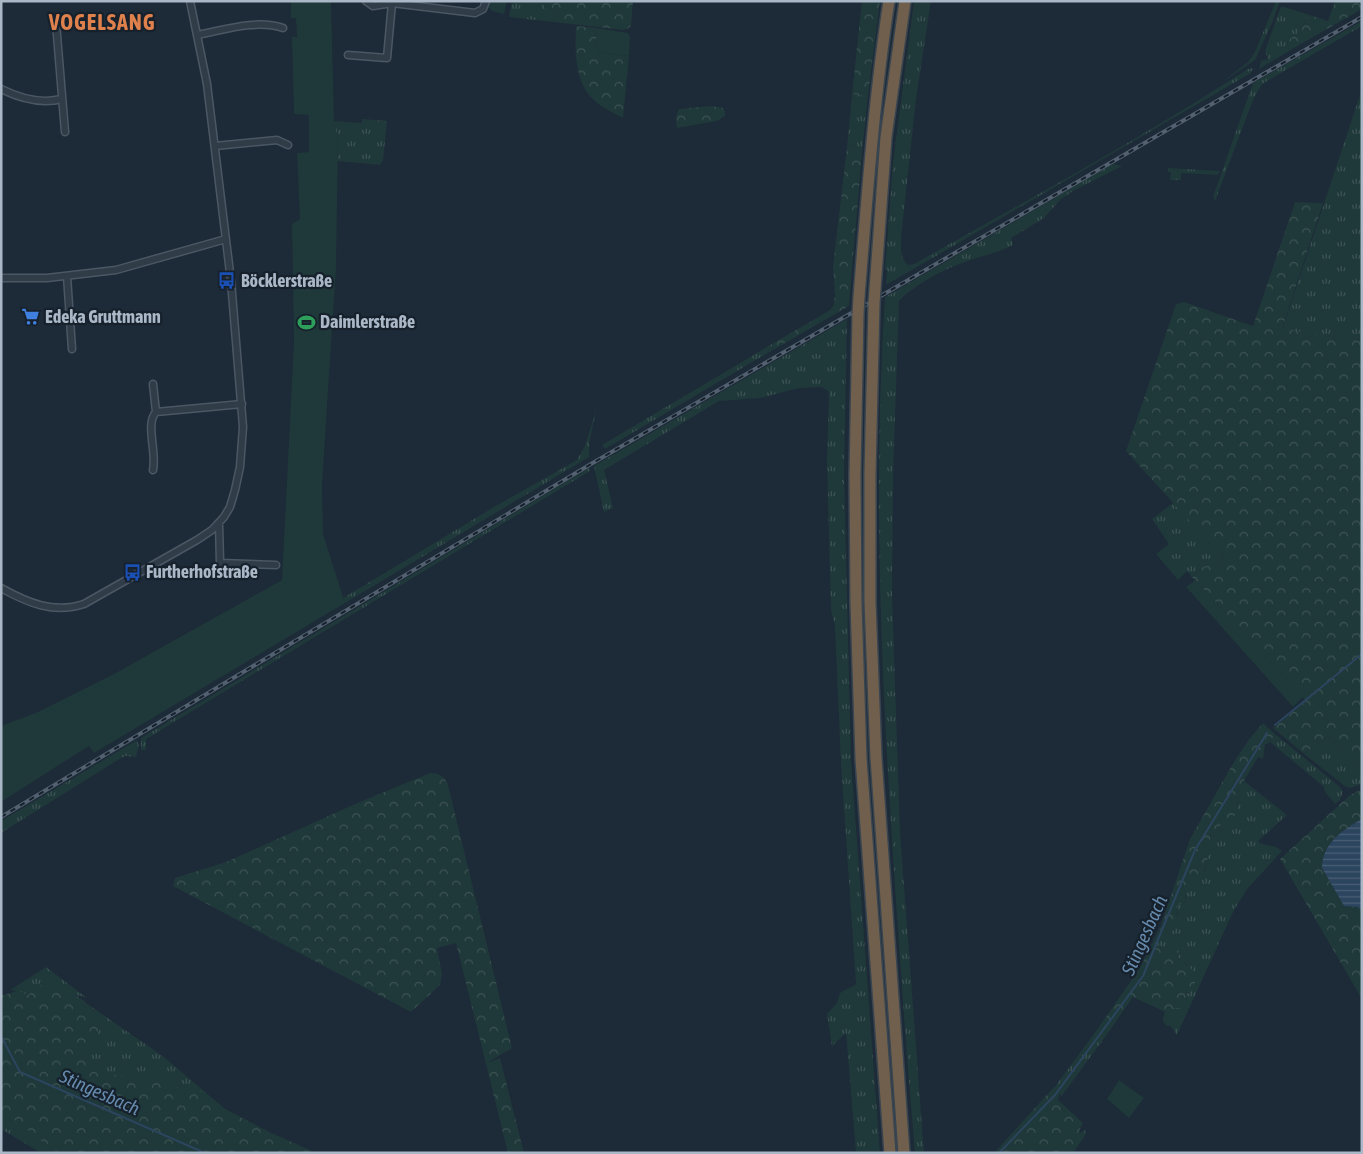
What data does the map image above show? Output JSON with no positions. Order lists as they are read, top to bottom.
{
  "districts": ["VOGELSANG"],
  "water": ["Stingesbach"],
  "places": {
    "bus stop": ["Böcklerstraße", "Furtherhofstraße"],
    "supermarket": ["Edeka Gruttmann"],
    "sports": ["Daimlerstraße"]
  }
}
